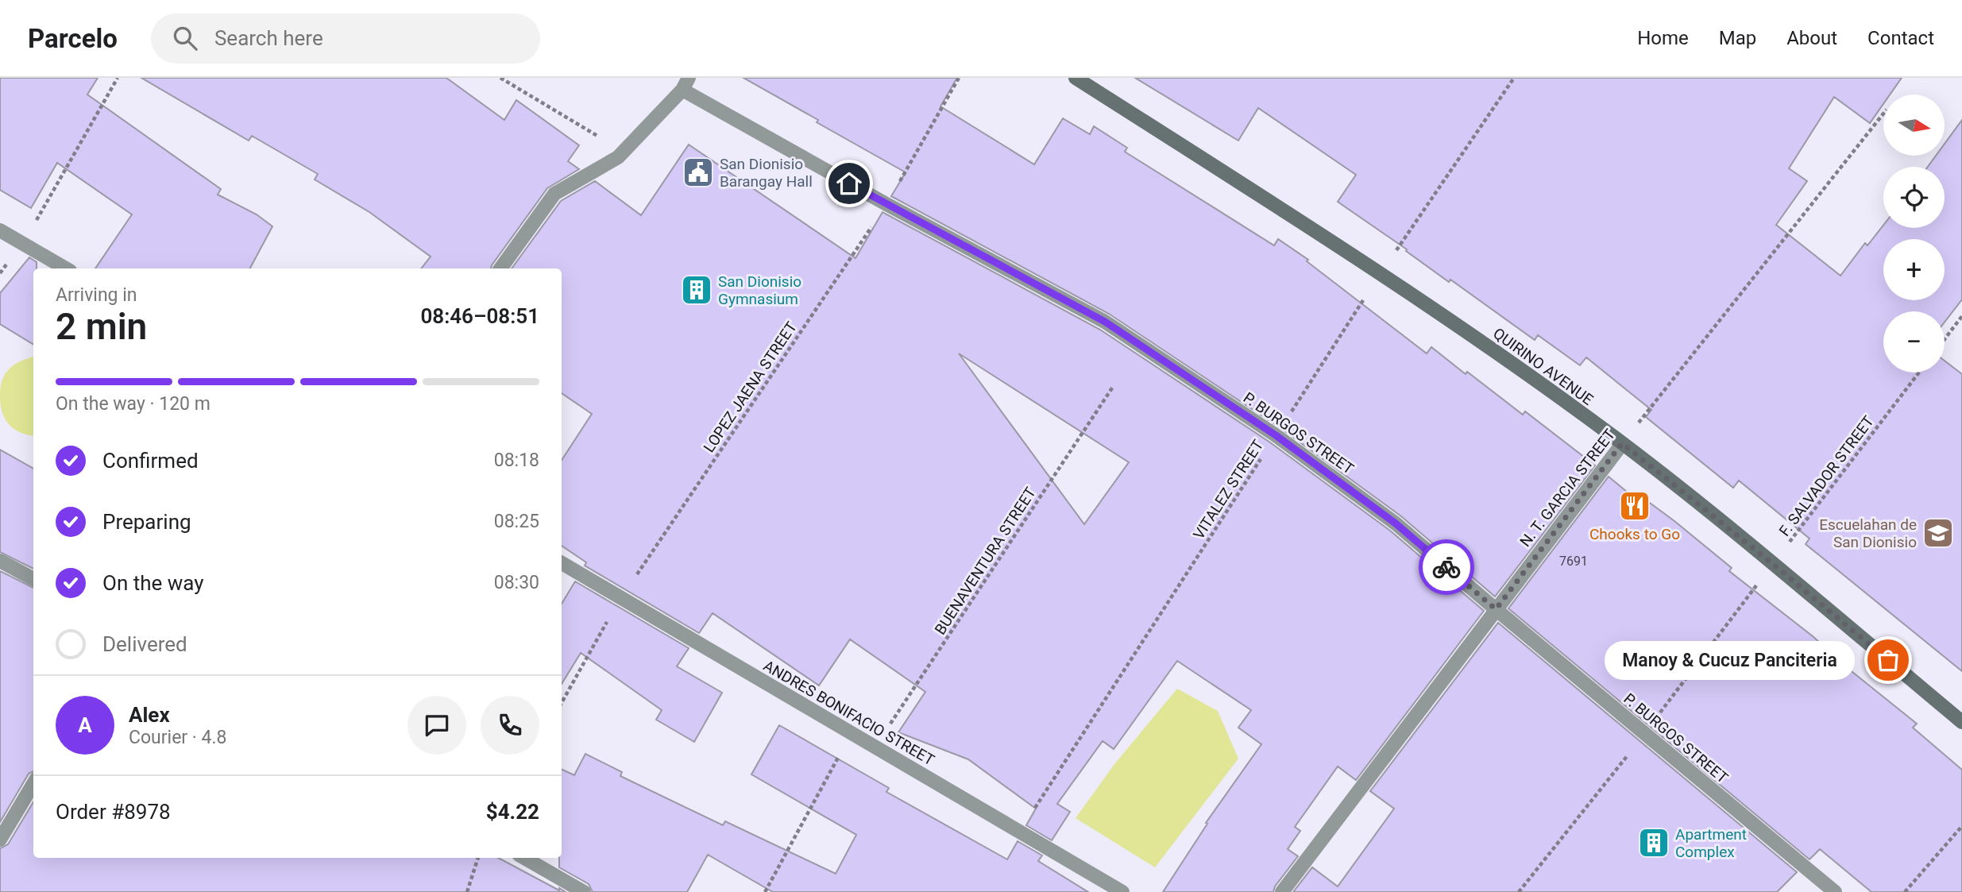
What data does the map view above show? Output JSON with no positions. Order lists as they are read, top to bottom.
{
  "streets": {
    "main road": ["QUIRINO AVENUE"],
    "street": ["P. BURGOS STREET", "N. T. GARCIA STREET", "ANDRES BONIFACIO STREET"],
    "path": [
      "LOPEZ JAENA STREET",
      "F. SALVADOR STREET",
      "VITALEZ STREET",
      "BUENAVENTURA STREET"
    ]
  },
  "crossings": [
    ["QUIRINO AVENUE", "F. SALVADOR STREET"],
    ["QUIRINO AVENUE", "N. T. GARCIA STREET"],
    ["QUIRINO AVENUE", "VITALEZ STREET"],
    ["LOPEZ JAENA STREET", "P. BURGOS STREET"],
    ["LOPEZ JAENA STREET", "ANDRES BONIFACIO STREET"],
    ["P. BURGOS STREET", "F. SALVADOR STREET"],
    ["P. BURGOS STREET", "N. T. GARCIA STREET"],
    ["P. BURGOS STREET", "VITALEZ STREET"],
    ["VITALEZ STREET", "ANDRES BONIFACIO STREET"],
    ["BUENAVENTURA STREET", "ANDRES BONIFACIO STREET"]
  ],
  "places": {
    "public building": ["San Dionisio Barangay Hall"],
    "building": ["San Dionisio Gymnasium", "Apartment Complex"],
    "restaurant": ["Chooks to Go"],
    "school or university": ["Escuelahan de San Dionisio"],
    "other": ["Manoy & Cucuz Panciteria"]
  },
  "house_numbers": ["7691"],
  "north": "right",
  "page": {
    "header": "Parcelo",
    "search": "Search here",
    "nav": [
      "Home",
      "Map",
      "About",
      "Contact"
    ],
    "map_buttons": ["+", "−"],
    "heading": ["2 min", "Arriving in", "08:46–08:51"],
    "panel": [
      "Alex",
      "Courier · 4.8",
      "Order #8978",
      "$4.22"
    ],
    "bar": "On the way · 120 m",
    "list": [
      ["Confirmed", "08:18"],
      ["Preparing", "08:25"],
      ["On the way", "08:30"],
      "Delivered"
    ],
    "bubble": "Manoy & Cucuz Panciteria",
    "round": "A"
  }
}
